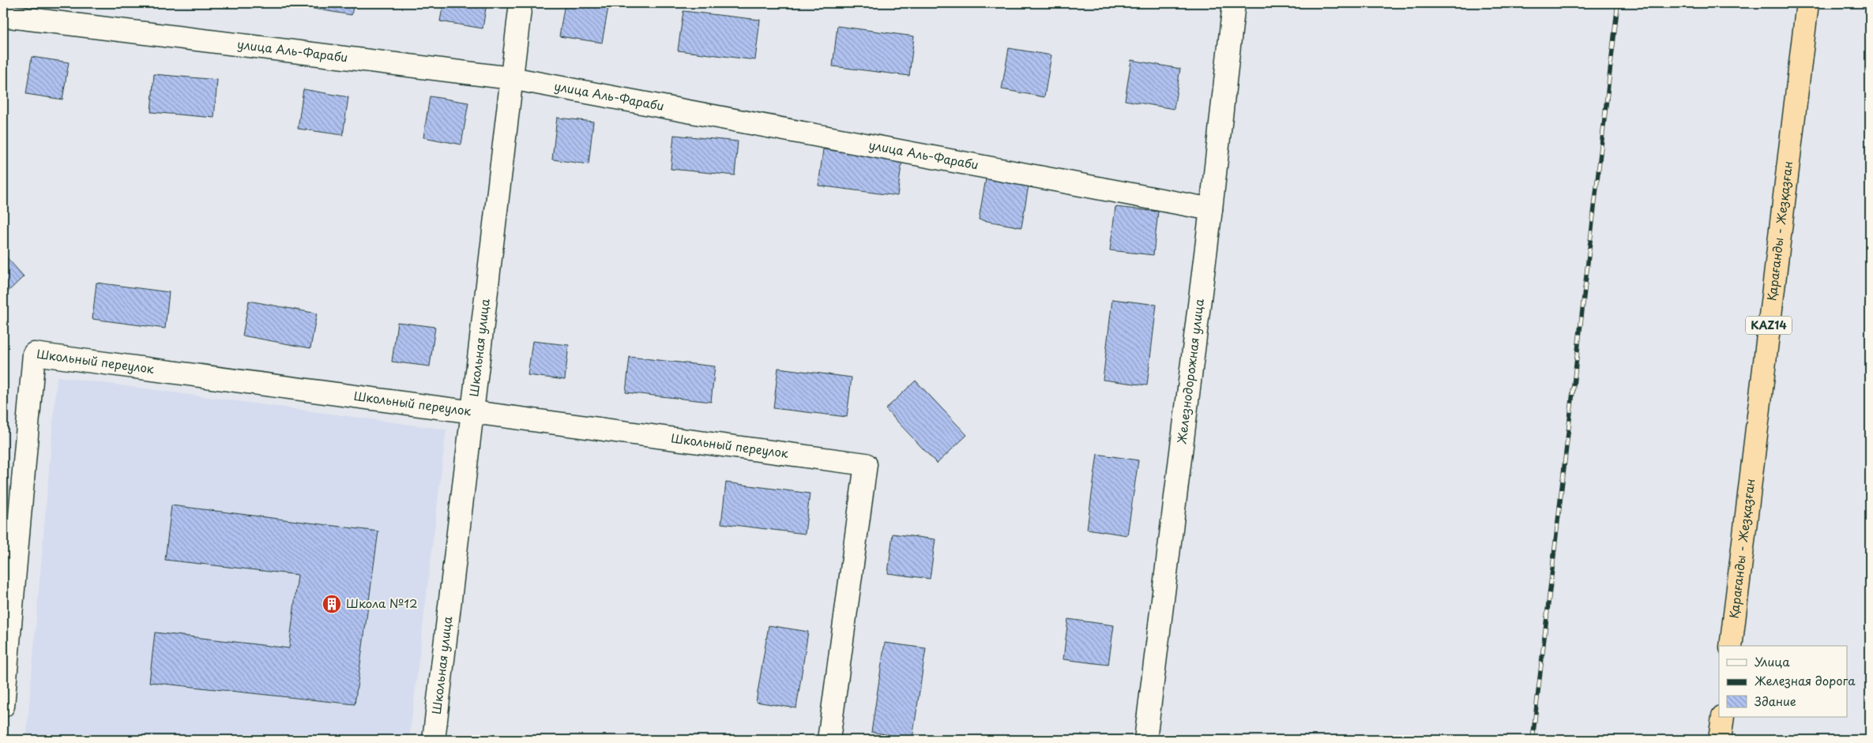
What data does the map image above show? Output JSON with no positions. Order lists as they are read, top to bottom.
{
  "streets": {
    "highway": ["Қарағанды - Жезқазған", "KAZ14"],
    "street": [
      "улица Аль-Фараби",
      "Школьная улица",
      "Школьный переулок",
      "Железнодорожная улица"
    ]
  },
  "crossings": [
    ["улица Аль-Фараби", "Школьная улица"],
    ["улица Аль-Фараби", "Железнодорожная улица"],
    ["Школьная улица", "Школьный переулок"]
  ],
  "places": {
    "building": ["Школа №12"]
  },
  "legend": ["Улица", "Железная дорога", "Здание"]
}
